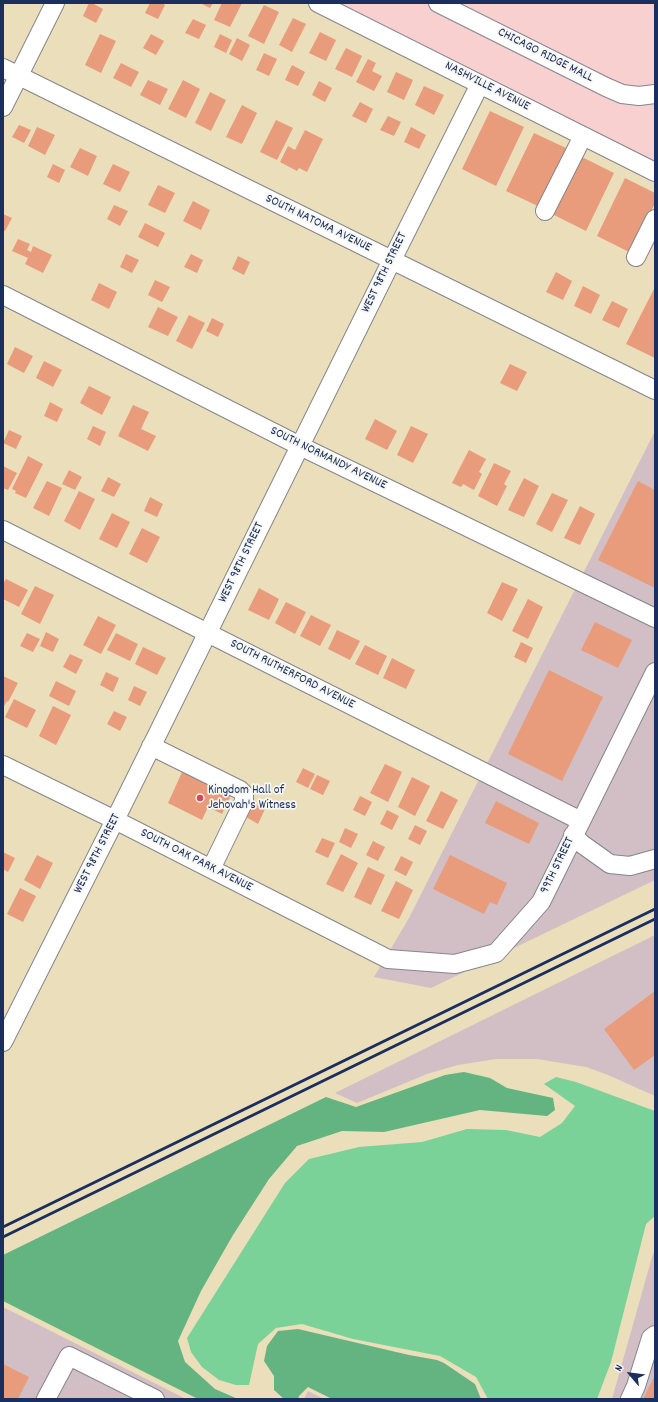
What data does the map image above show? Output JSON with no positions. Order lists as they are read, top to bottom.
{
  "streets": {
    "street": [
      "CHICAGO RIDGE MALL",
      "NASHVILLE AVENUE",
      "SOUTH NATOMA AVENUE",
      "WEST 98TH STREET",
      "SOUTH NORMANDY AVENUE",
      "SOUTH RUTHERFORD AVENUE",
      "SOUTH OAK PARK AVENUE",
      "99TH STREET"
    ]
  },
  "crossings": [
    ["NASHVILLE AVENUE", "WEST 98TH STREET"],
    ["SOUTH NATOMA AVENUE", "WEST 98TH STREET"],
    ["WEST 98TH STREET", "SOUTH NORMANDY AVENUE"],
    ["WEST 98TH STREET", "SOUTH RUTHERFORD AVENUE"],
    ["WEST 98TH STREET", "SOUTH OAK PARK AVENUE"],
    ["SOUTH RUTHERFORD AVENUE", "99TH STREET"],
    ["SOUTH OAK PARK AVENUE", "99TH STREET"]
  ],
  "places": ["Kingdom Hall of Jehovah's Witness"],
  "north": "top left"
}
